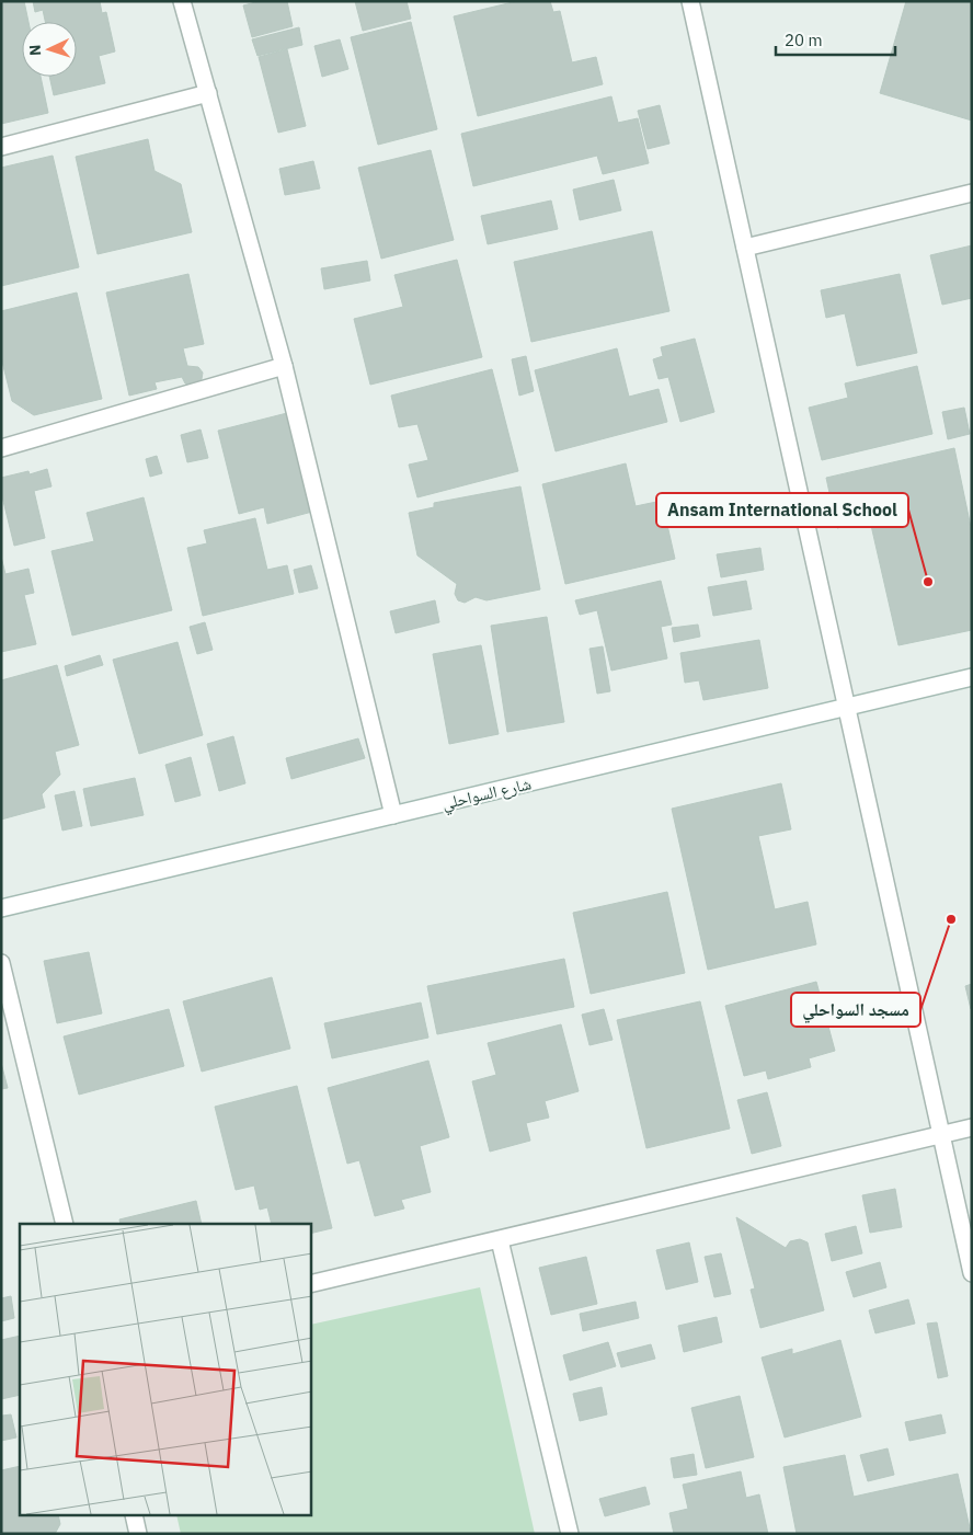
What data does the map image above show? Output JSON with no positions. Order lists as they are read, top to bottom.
{
  "streets": {
    "street": ["شارع السواحلي"]
  },
  "places": ["Ansam International School", "مسجد السواحلي"],
  "scale_bar": "20 m",
  "north": "left"
}
